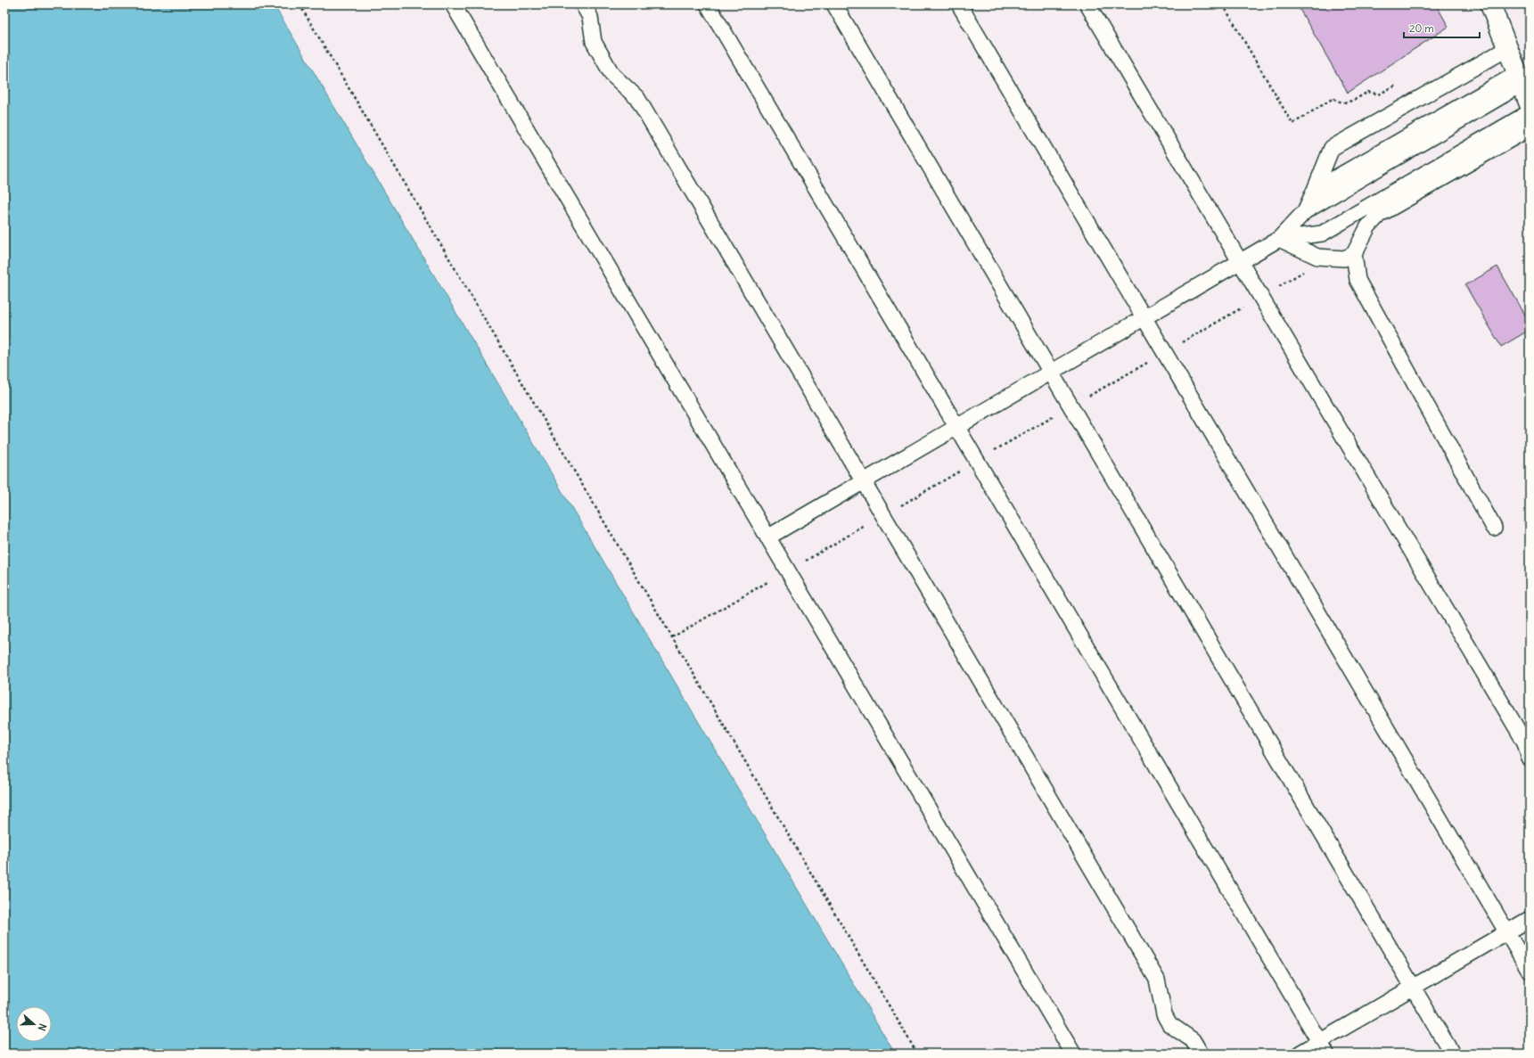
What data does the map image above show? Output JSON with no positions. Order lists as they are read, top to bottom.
{
  "scale_bar": "20 m",
  "north": "right"
}
